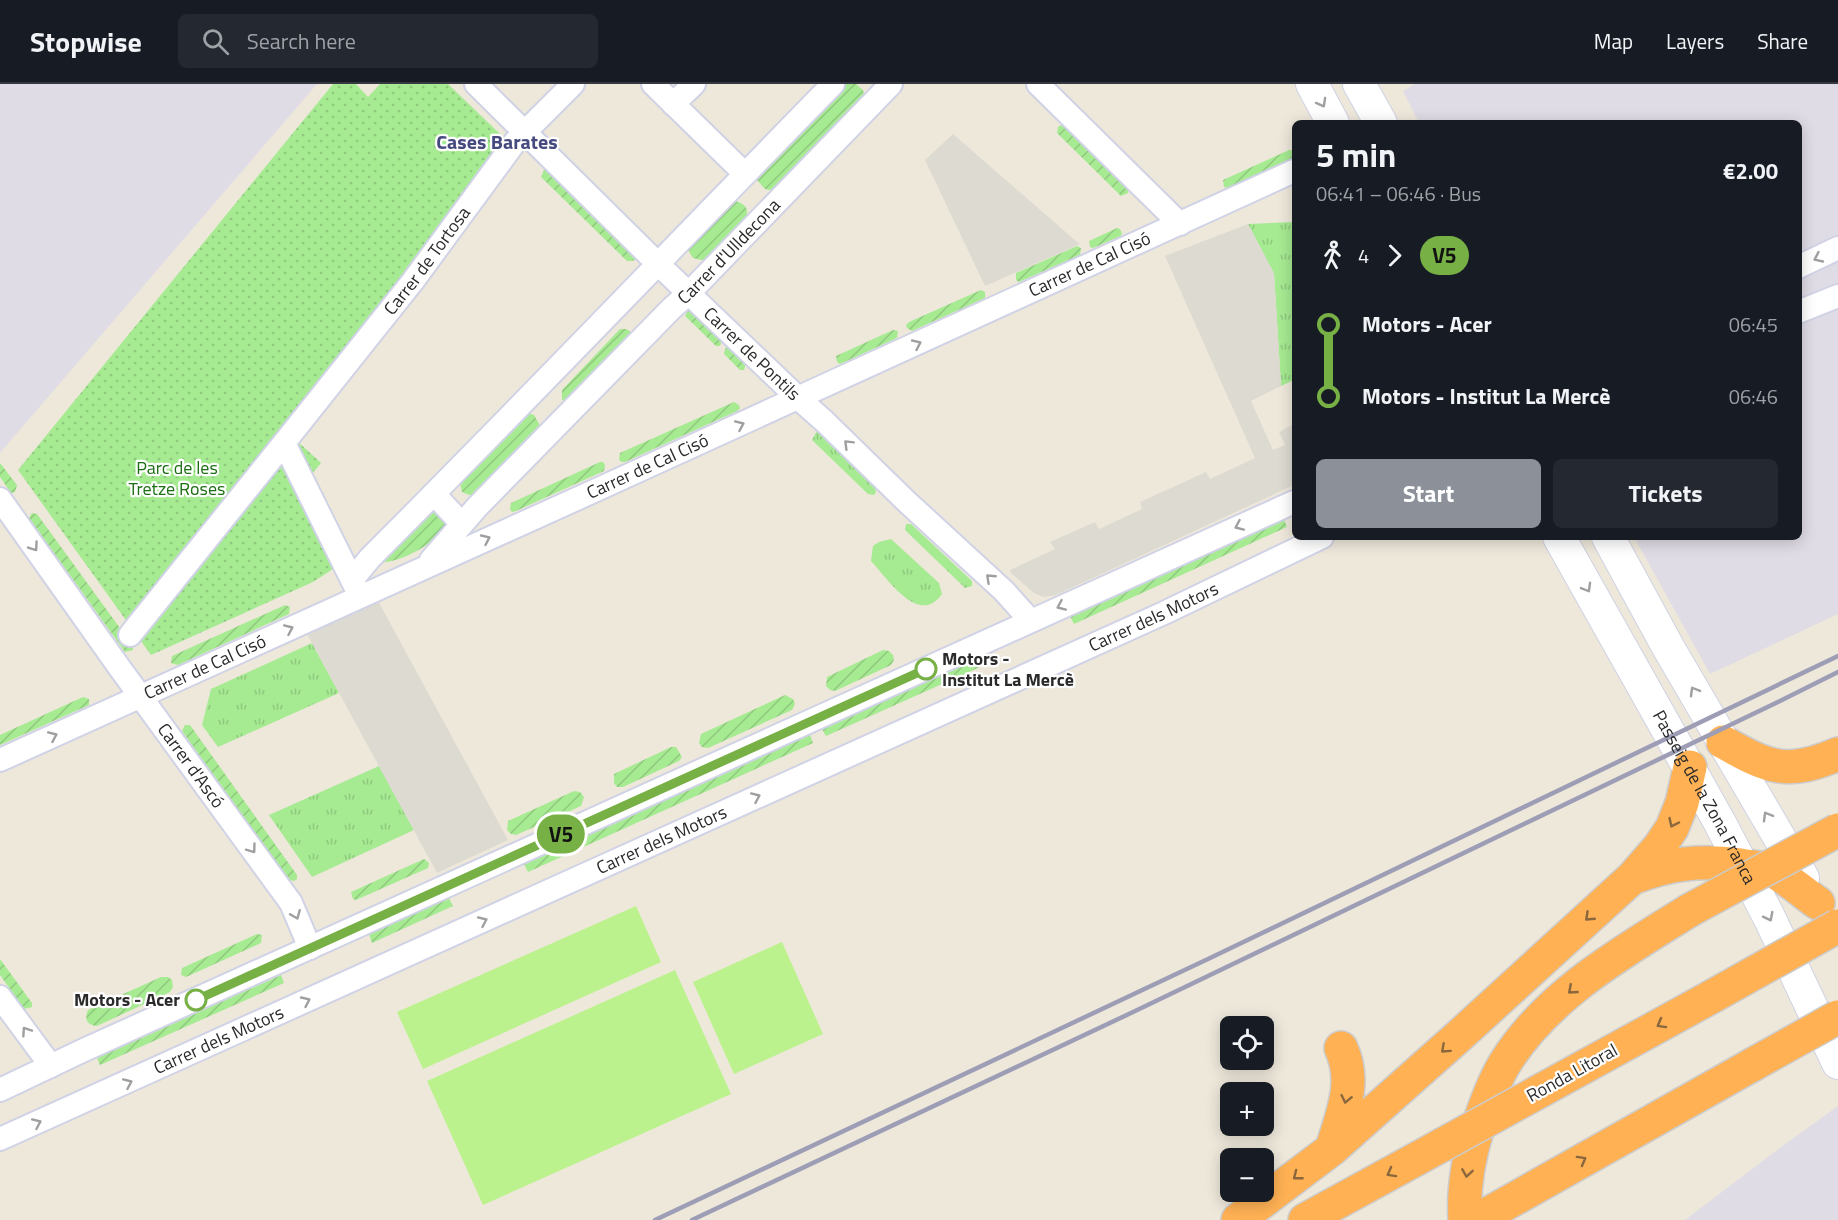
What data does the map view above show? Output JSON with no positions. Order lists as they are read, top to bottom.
{
  "streets": {
    "highway": ["Ronda Litoral"],
    "main road": ["Passeig de la Zona Franca"],
    "street": [
      "Carrer d'Ulldecona",
      "Carrer de Tortosa",
      "Carrer de Cal Cisó",
      "Carrer de Pontils",
      "Carrer dels Motors",
      "Carrer d'Ascó"
    ]
  },
  "crossings": [
    ["Carrer d'Ulldecona", "Carrer de Cal Cisó"],
    ["Carrer d'Ulldecona", "Carrer de Pontils"],
    ["Carrer de Tortosa", "Carrer de Pontils"],
    ["Carrer de Cal Cisó", "Carrer de Pontils"],
    ["Carrer de Cal Cisó", "Carrer d'Ascó"]
  ],
  "one_way": ["Carrer de Pontils", "Carrer d'Ascó"],
  "districts": ["Cases Barates"],
  "parks": ["Parc de les Tretze Roses"],
  "places": ["Motors - Institut La Mercè", "Motors - Acer"],
  "lines": ["bus line V5"],
  "page": {
    "header": "Stopwise",
    "search": "Search here",
    "nav": ["Map", "Layers", "Share"],
    "on_map": "V5",
    "heading": ["5 min", "06:41 – 06:46 · Bus", "€2.00"],
    "legs": ["4", "V5"],
    "list": [
      {
        "name": "Motors - Acer",
        "value": "06:45"
      },
      {
        "name": "Motors - Institut La Mercè",
        "value": "06:46"
      }
    ],
    "buttons": ["Start", "Tickets"],
    "map_buttons": ["+", "−"]
  }
}
